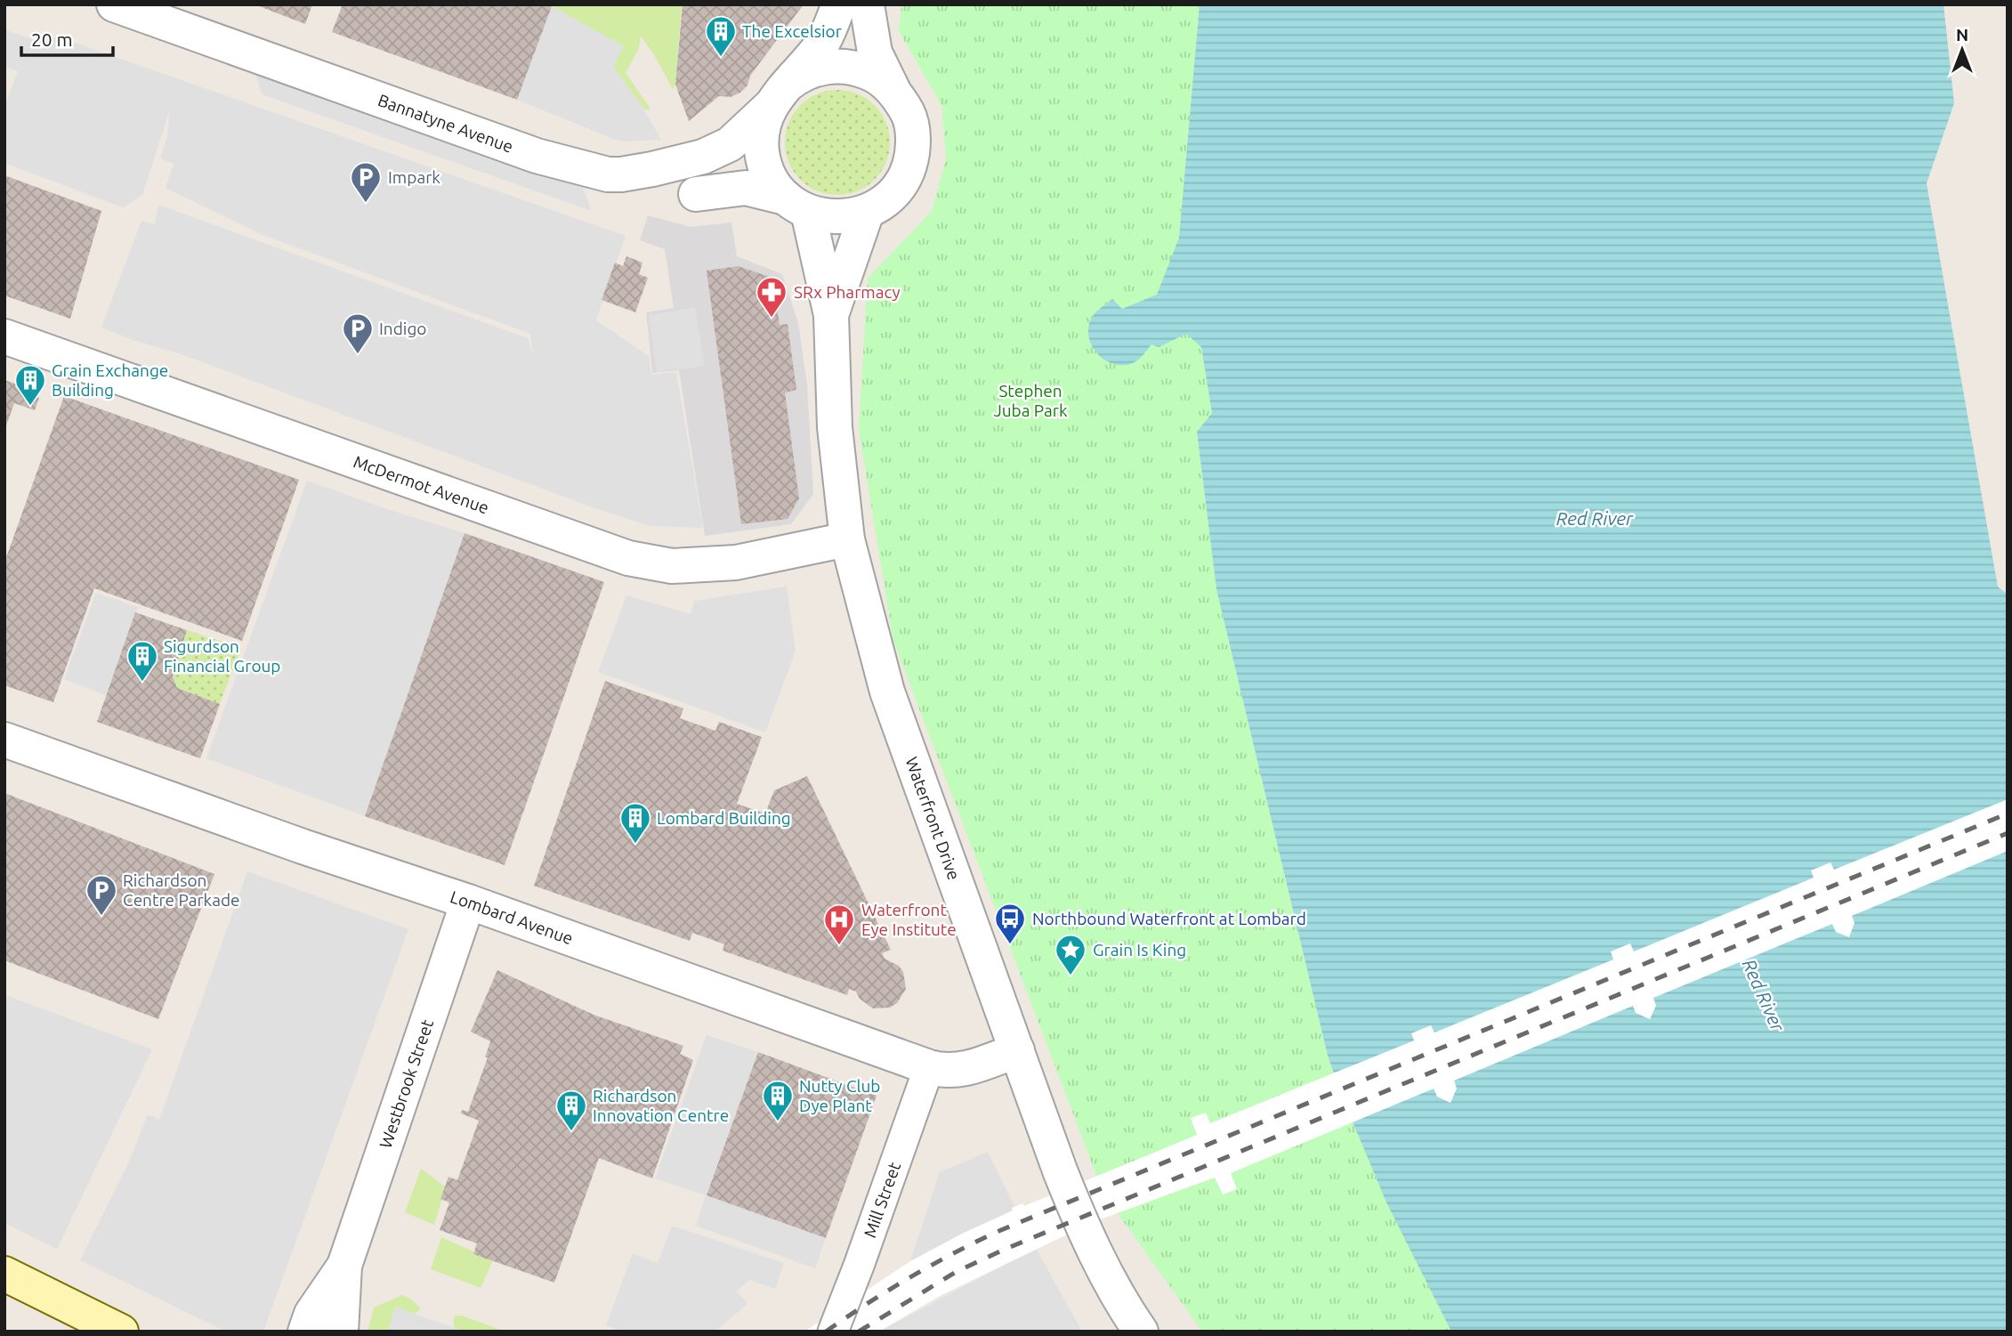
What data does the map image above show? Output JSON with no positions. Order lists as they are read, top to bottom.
{
  "streets": {
    "street": [
      "Bannatyne Avenue",
      "McDermot Avenue",
      "Waterfront Drive",
      "Lombard Avenue",
      "Westbrook Street",
      "Mill Street"
    ]
  },
  "crossings": [
    ["Bannatyne Avenue", "Waterfront Drive"],
    ["McDermot Avenue", "Waterfront Drive"],
    ["Waterfront Drive", "Lombard Avenue"],
    ["Lombard Avenue", "Westbrook Street"],
    ["Lombard Avenue", "Mill Street"]
  ],
  "water": ["Red River"],
  "parks": ["Stephen Juba Park"],
  "places": {
    "building": [
      "The Excelsior",
      "Grain Exchange Building",
      "Sigurdson Financial Group",
      "Lombard Building",
      "Nutty Club Dye Plant",
      "Richardson Innovation Centre"
    ],
    "parking": ["Impark", "Indigo", "Richardson Centre Parkade"],
    "pharmacy": ["SRx Pharmacy"],
    "bus stop": ["Northbound Waterfront at Lombard"],
    "hospital": ["Waterfront Eye Institute"],
    "place": ["Grain Is King"]
  },
  "scale_bar": "20 m",
  "north": "top"
}
